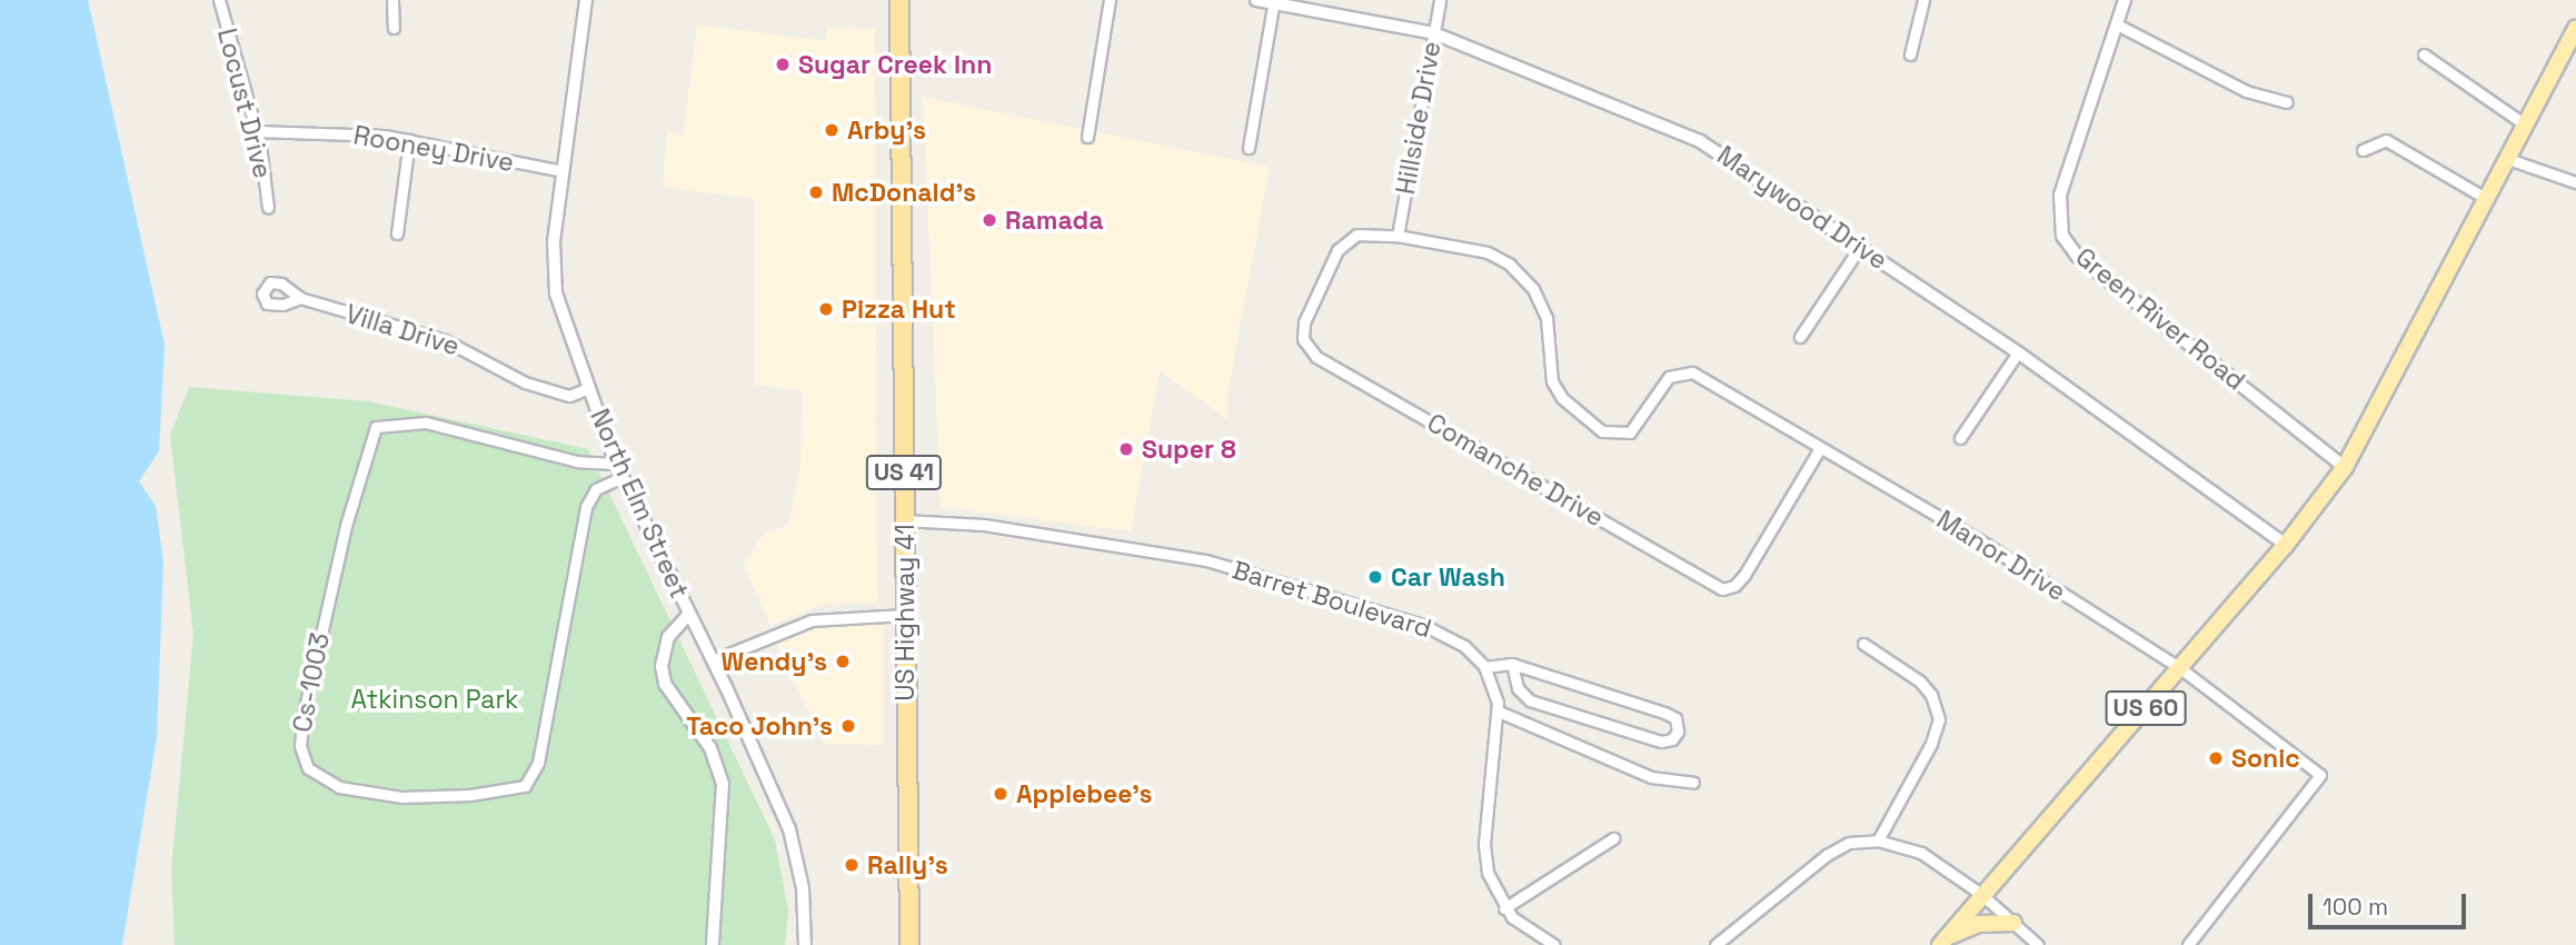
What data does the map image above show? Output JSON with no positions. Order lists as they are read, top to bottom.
{
  "streets": {
    "highway": ["US 41", "US Highway 41"],
    "main road": ["US 60"],
    "street": [
      "Locust Drive",
      "Hillside Drive",
      "Rooney Drive",
      "Marywood Drive",
      "Green River Road",
      "Villa Drive",
      "Comanche Drive",
      "North Elm Street",
      "Manor Drive",
      "Barret Boulevard",
      "Cs-1003"
    ]
  },
  "crossings": [
    ["Locust Drive", "Rooney Drive"],
    ["Hillside Drive", "Marywood Drive"],
    ["Hillside Drive", "Comanche Drive"],
    ["Hillside Drive", "Manor Drive"],
    ["Rooney Drive", "North Elm Street"],
    ["Marywood Drive", "US 60"],
    ["Green River Road", "US 60"],
    ["Villa Drive", "North Elm Street"],
    ["Comanche Drive", "Manor Drive"],
    ["North Elm Street", "Cs-1003"],
    ["Manor Drive", "US 60"],
    ["Barret Boulevard", "US Highway 41"]
  ],
  "parks": ["Atkinson Park"],
  "places": [
    "Sugar Creek Inn",
    "Arby's",
    "McDonald's",
    "Ramada",
    "Pizza Hut",
    "Super 8",
    "Car Wash",
    "Wendy's",
    "Taco John's",
    "Sonic",
    "Applebee's",
    "Rally's"
  ],
  "scale_bar": "100 m"
}
